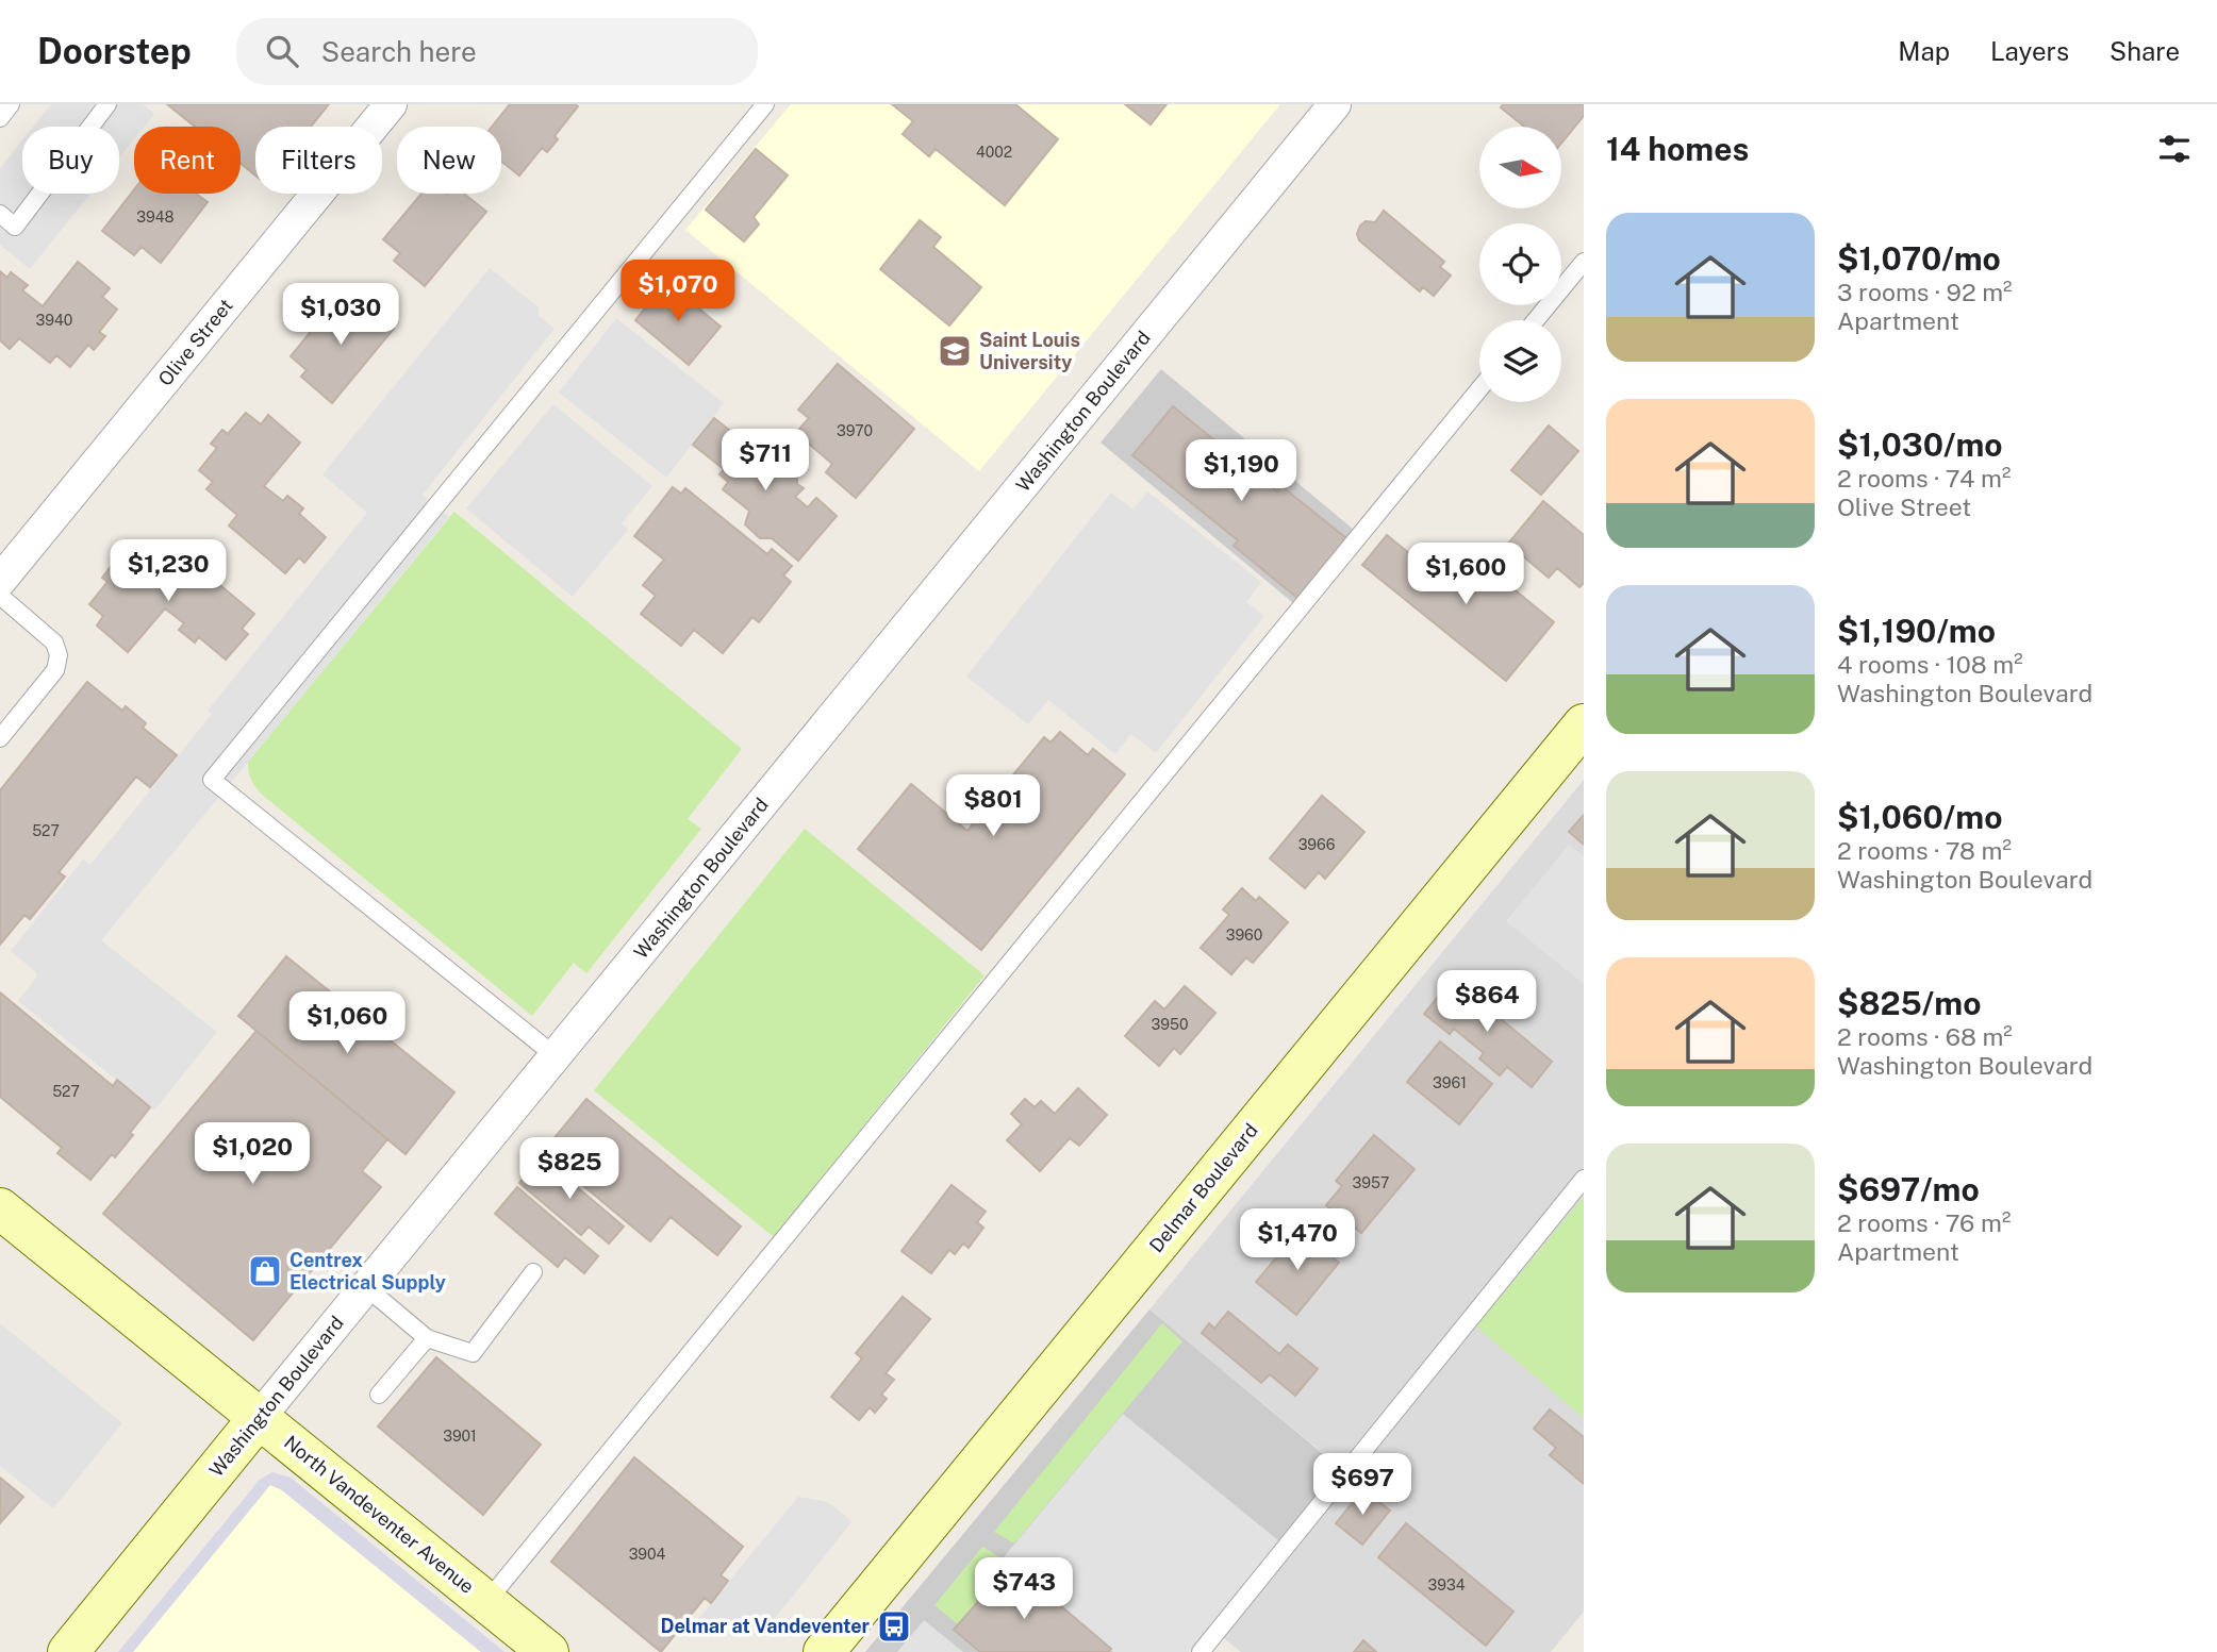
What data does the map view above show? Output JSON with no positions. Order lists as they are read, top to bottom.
{
  "streets": {
    "main road": ["Washington Boulevard", "Delmar Boulevard", "North Vandeventer Avenue"],
    "street": ["Olive Street"]
  },
  "crossings": [
    ["Washington Boulevard", "North Vandeventer Avenue"]
  ],
  "places": {
    "school or university": ["Saint Louis University"],
    "shop": ["Centrex Electrical Supply"],
    "bus stop": ["Delmar at Vandeventer"]
  },
  "house_numbers": [
    "4002",
    "3948",
    "3940",
    "3970",
    "527",
    "3966",
    "3960",
    "3950",
    "3961",
    "527",
    "3957",
    "3901",
    "3904",
    "3934"
  ],
  "north": "right",
  "page": {
    "header": "Doorstep",
    "search": "Search here",
    "nav": ["Map", "Layers", "Share"],
    "heading": "14 homes",
    "chip": [
      "Buy",
      "Rent",
      "Filters",
      "New"
    ],
    "list": [
      {
        "name": "$1,070/mo",
        "note": "3 rooms · 92 m² · Apartment"
      },
      {
        "name": "$1,030/mo",
        "note": "2 rooms · 74 m² · Olive Street"
      },
      {
        "name": "$1,190/mo",
        "note": "4 rooms · 108 m² · Washington Boulevard"
      },
      {
        "name": "$1,060/mo",
        "note": "2 rooms · 78 m² · Washington Boulevard"
      },
      {
        "name": "$825/mo",
        "note": "2 rooms · 68 m² · Washington Boulevard"
      },
      {
        "name": "$697/mo",
        "note": "2 rooms · 76 m² · Apartment"
      }
    ],
    "price": [
      "$1,070",
      "$1,030",
      "$711",
      "$1,190",
      "$1,230",
      "$1,600",
      "$801",
      "$864",
      "$1,060",
      "$1,020",
      "$825",
      "$1,470",
      "$697",
      "$743"
    ]
  }
}
